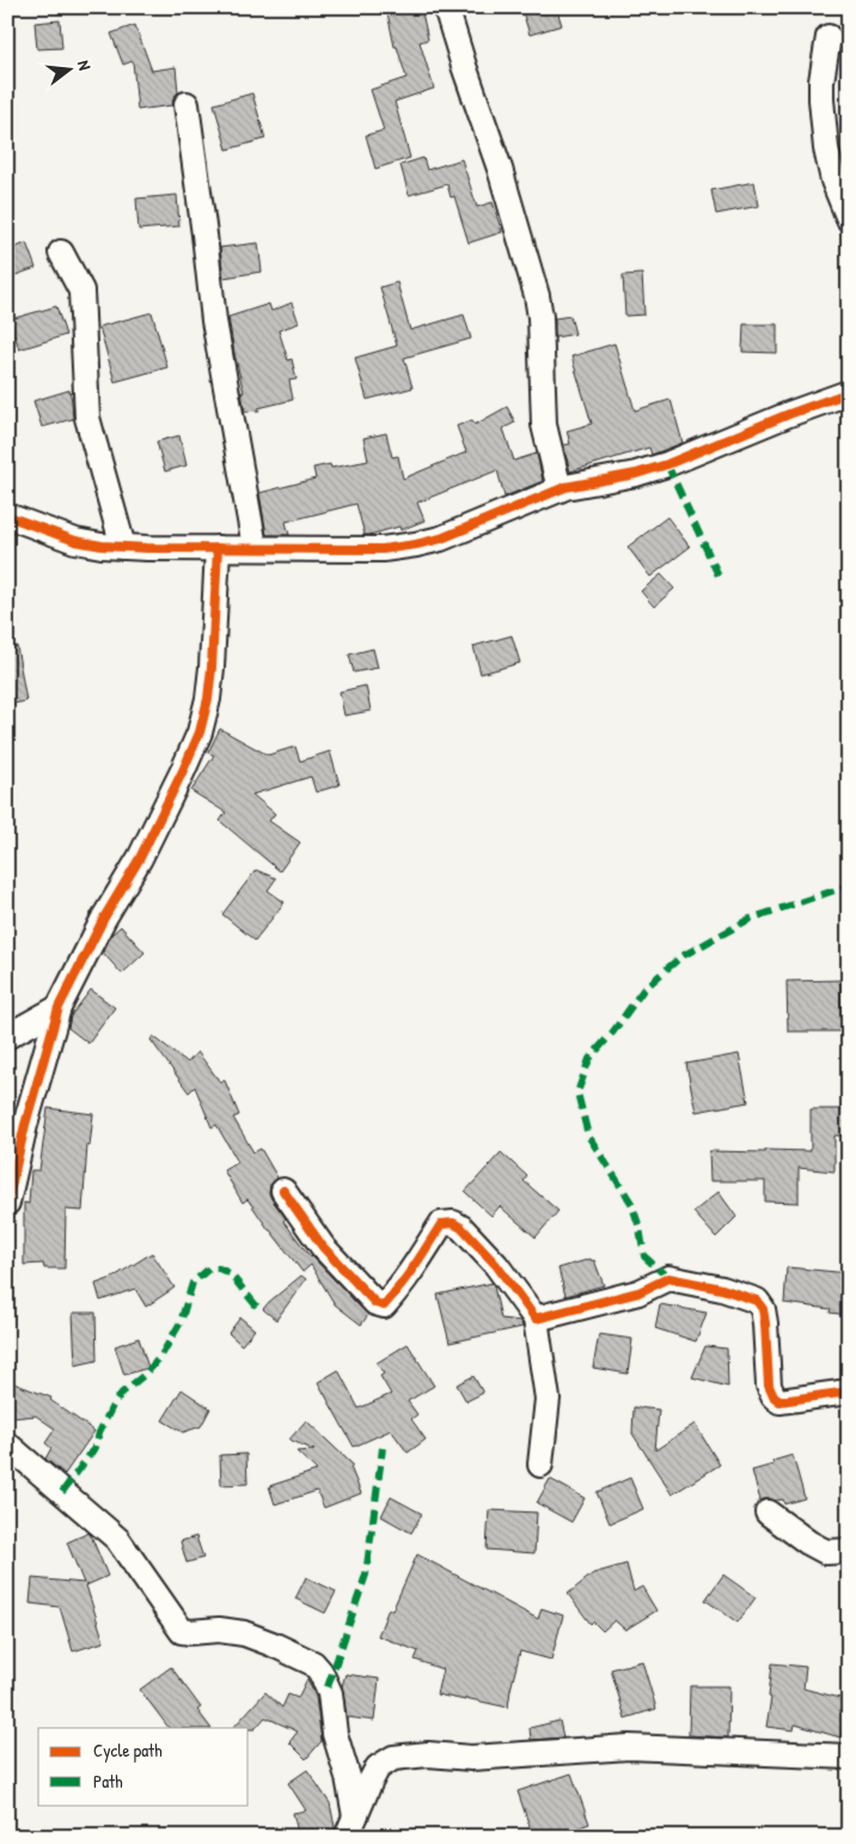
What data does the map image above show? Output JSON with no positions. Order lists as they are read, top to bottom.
{
  "legend": ["Cycle path", "Path"],
  "north": "right"
}
